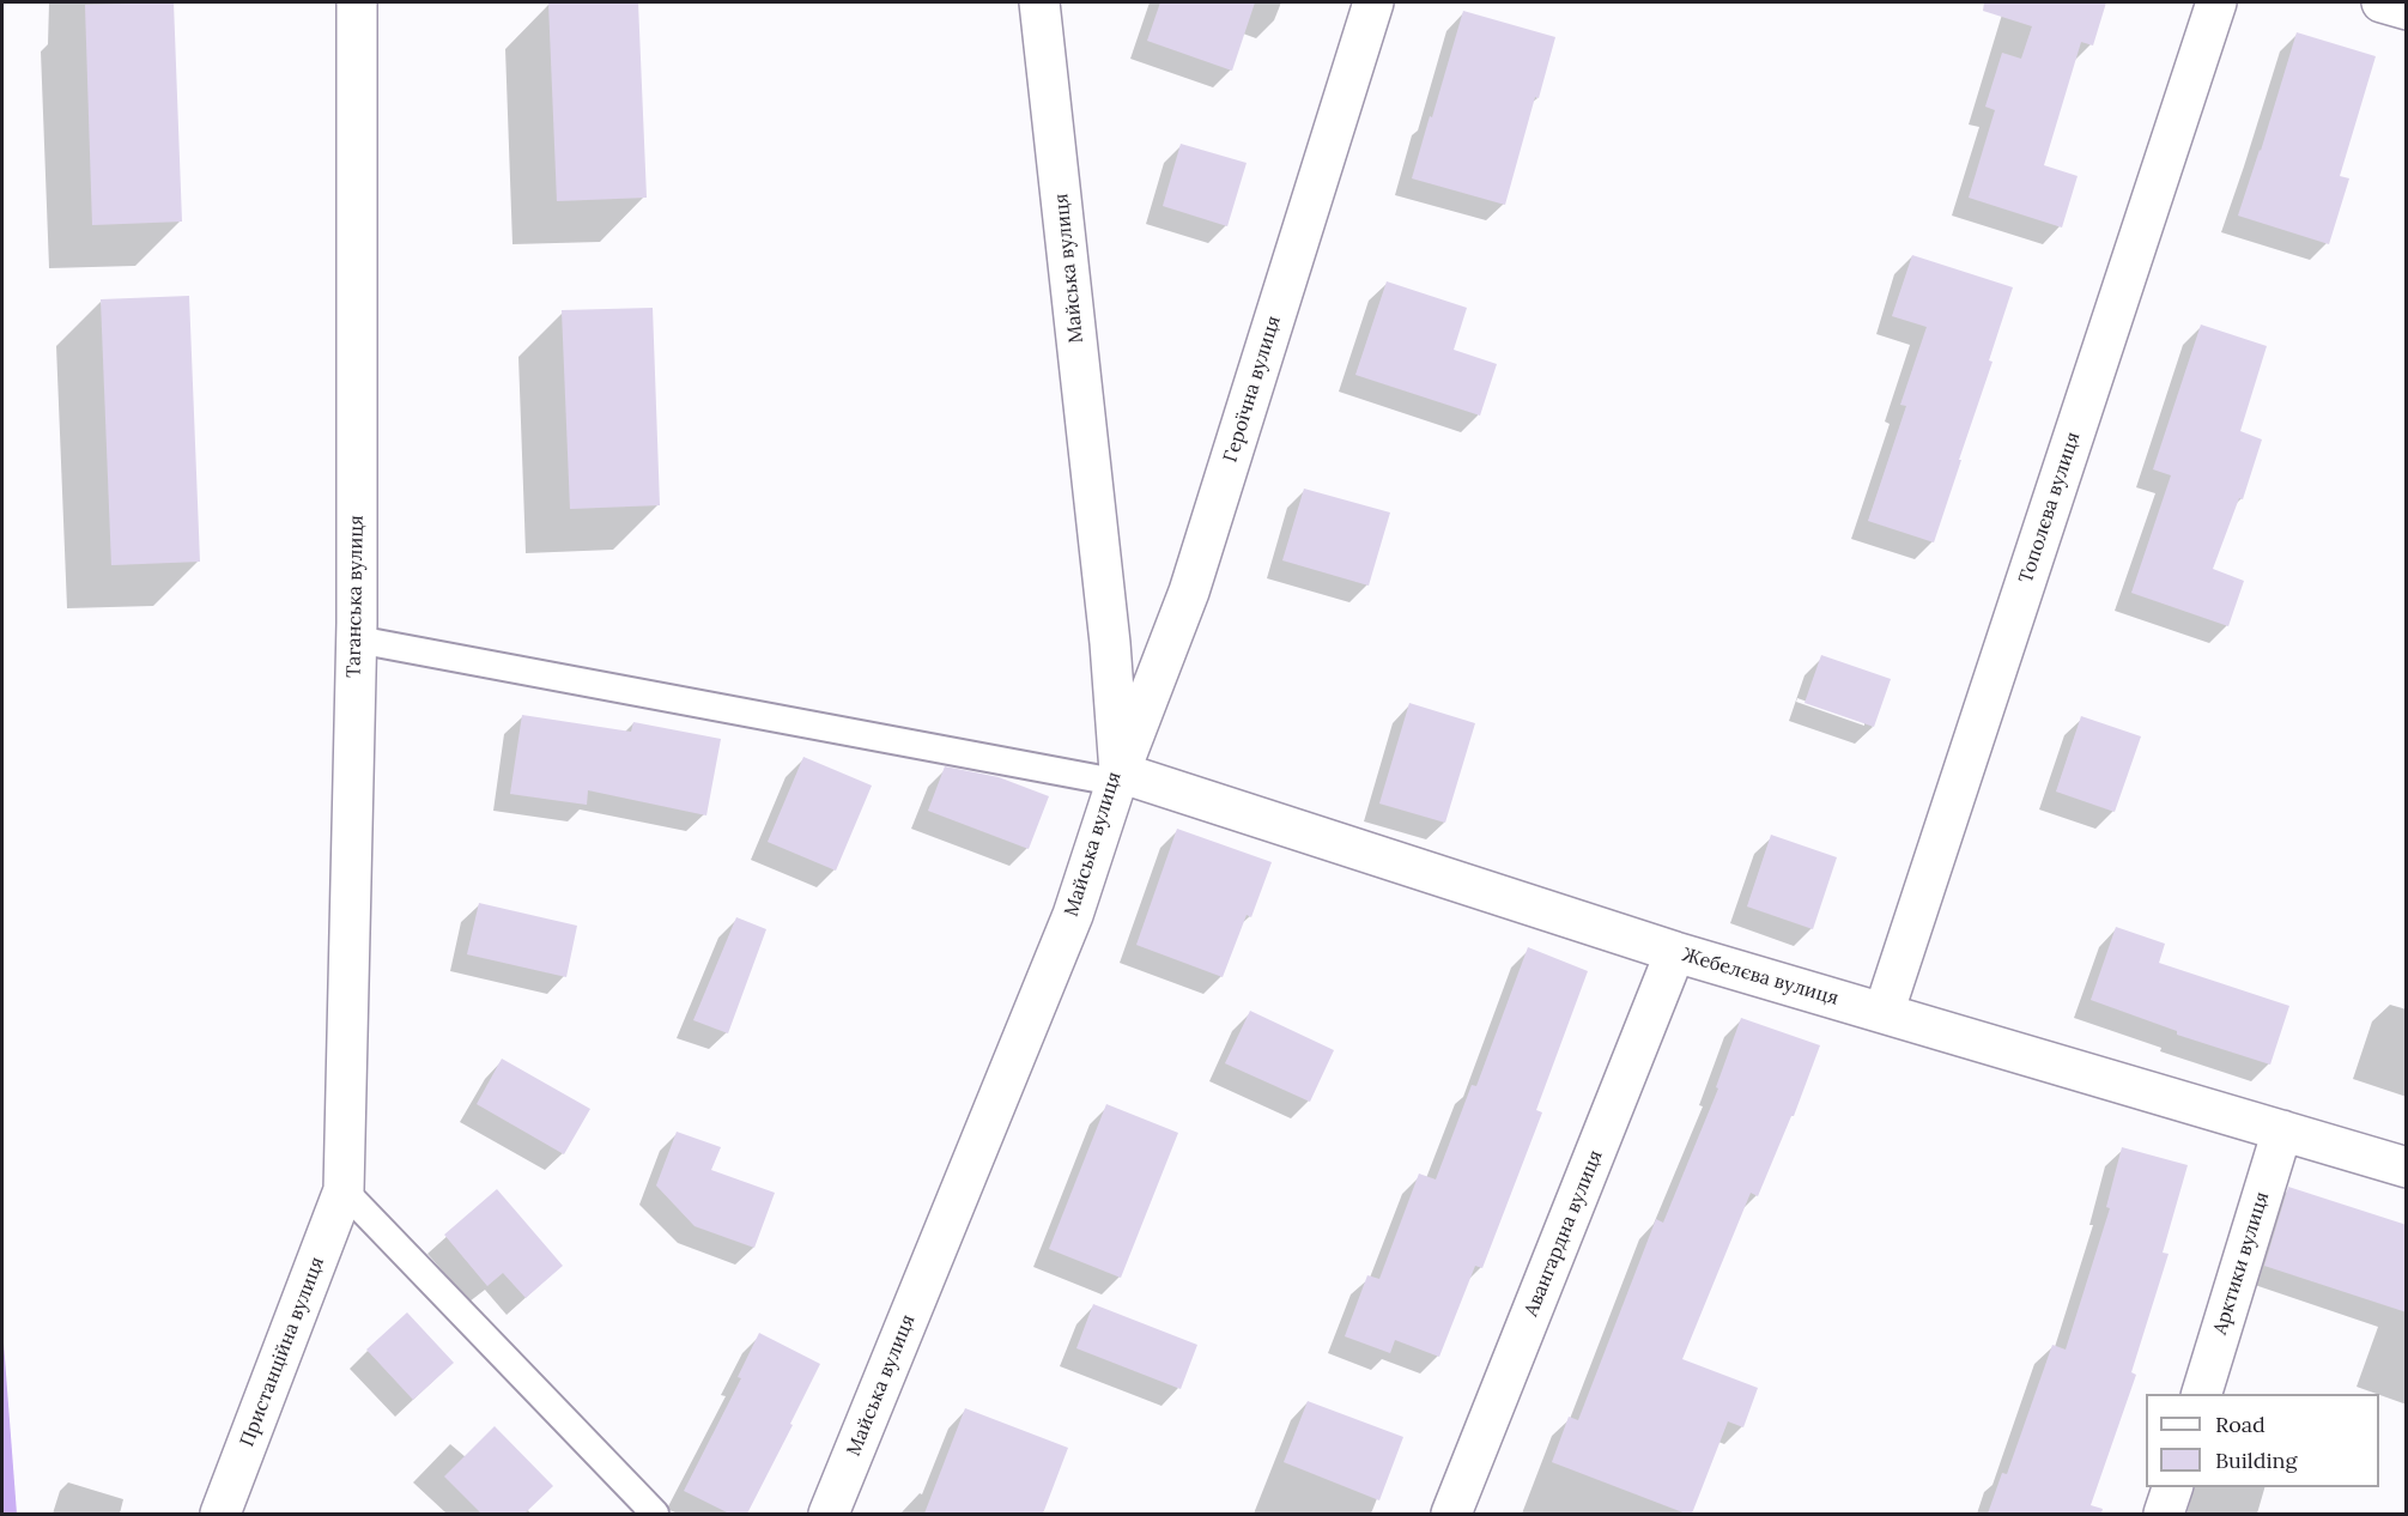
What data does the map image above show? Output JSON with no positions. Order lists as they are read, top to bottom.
{
  "streets": {
    "street": [
      "Майська вулиця",
      "Героїчна вулиця",
      "Тополєва вулиця",
      "Таганська вулиця",
      "Жебелєва вулиця",
      "Авангардна вулиця",
      "Арктики вулиця",
      "Пристанційна вулиця"
    ]
  },
  "crossings": [
    ["Майська вулиця", "Героїчна вулиця"],
    ["Майська вулиця", "Жебелєва вулиця"],
    ["Героїчна вулиця", "Жебелєва вулиця"],
    ["Тополєва вулиця", "Жебелєва вулиця"],
    ["Таганська вулиця", "Пристанційна вулиця"],
    ["Жебелєва вулиця", "Авангардна вулиця"],
    ["Жебелєва вулиця", "Арктики вулиця"]
  ],
  "legend": ["Road", "Building"]
}
